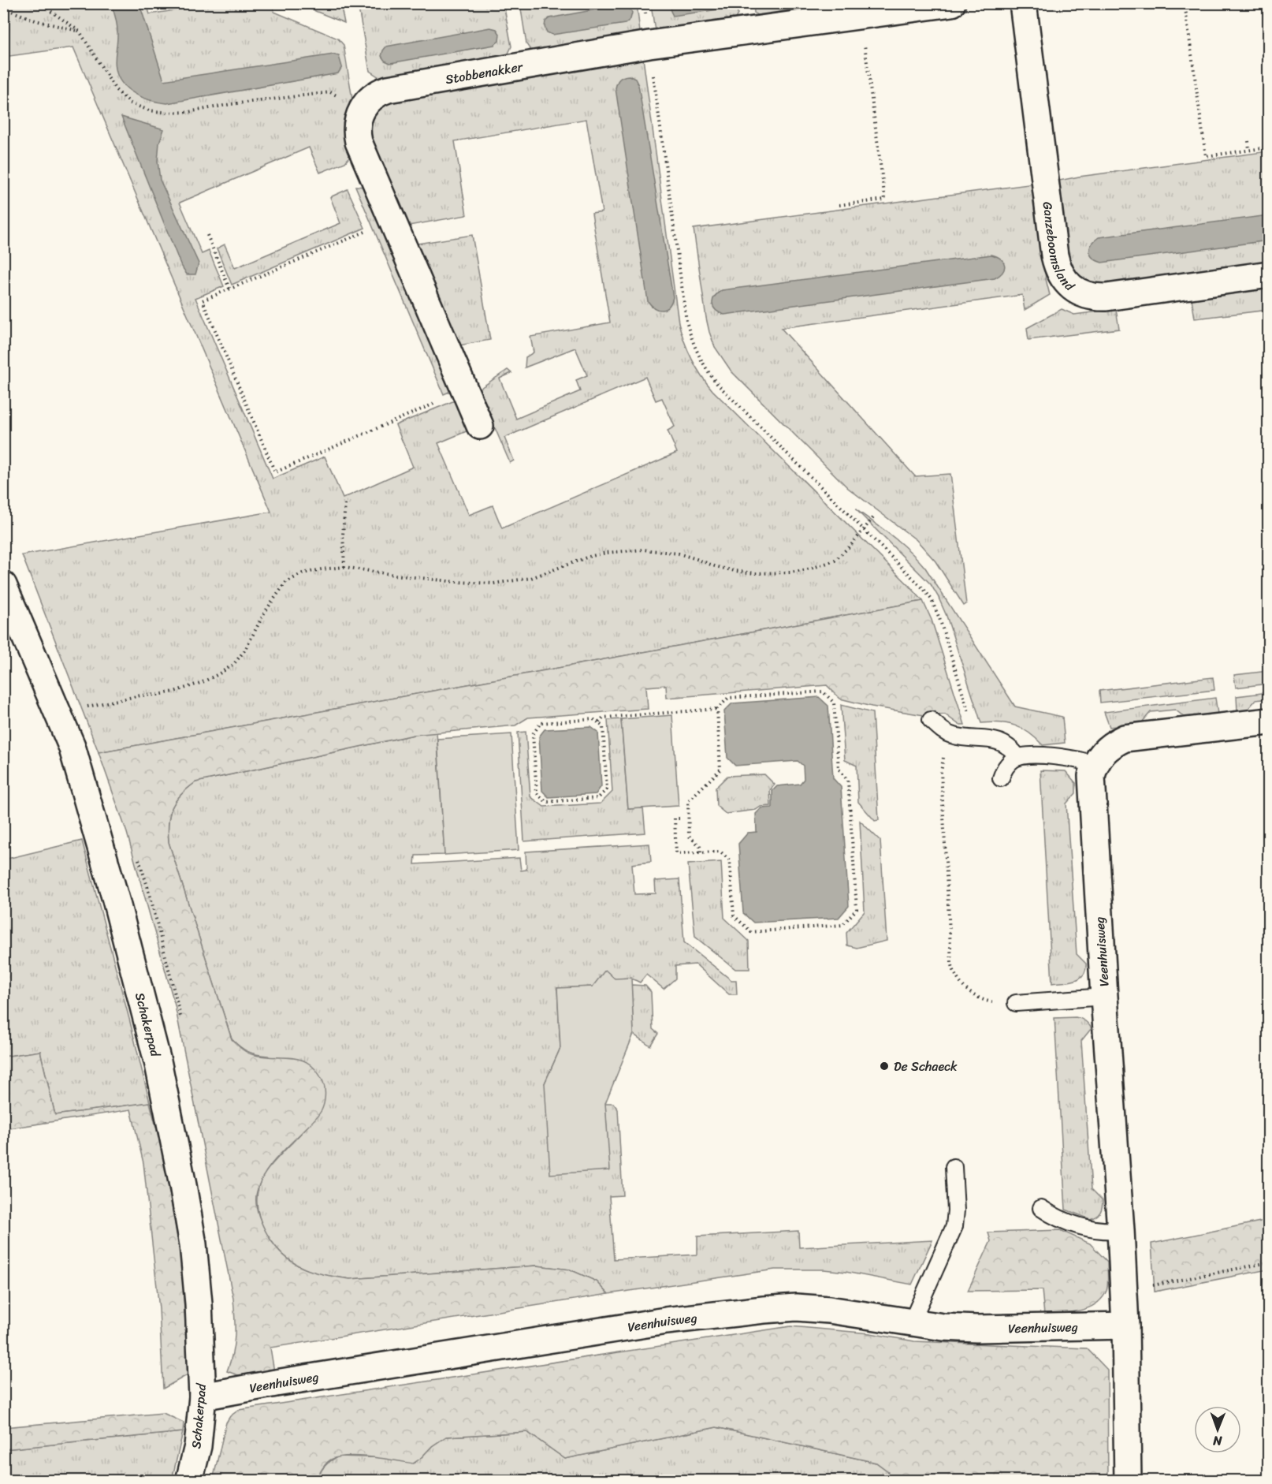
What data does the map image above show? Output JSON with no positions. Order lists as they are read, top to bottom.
{
  "streets": {
    "street": [
      "Stobbenakker",
      "Ganzeboomsland",
      "Veenhuisweg",
      "Schakerpad"
    ]
  },
  "crossings": [
    ["Veenhuisweg", "Schakerpad"]
  ],
  "places": ["De Schaeck"],
  "north": "bottom"
}
